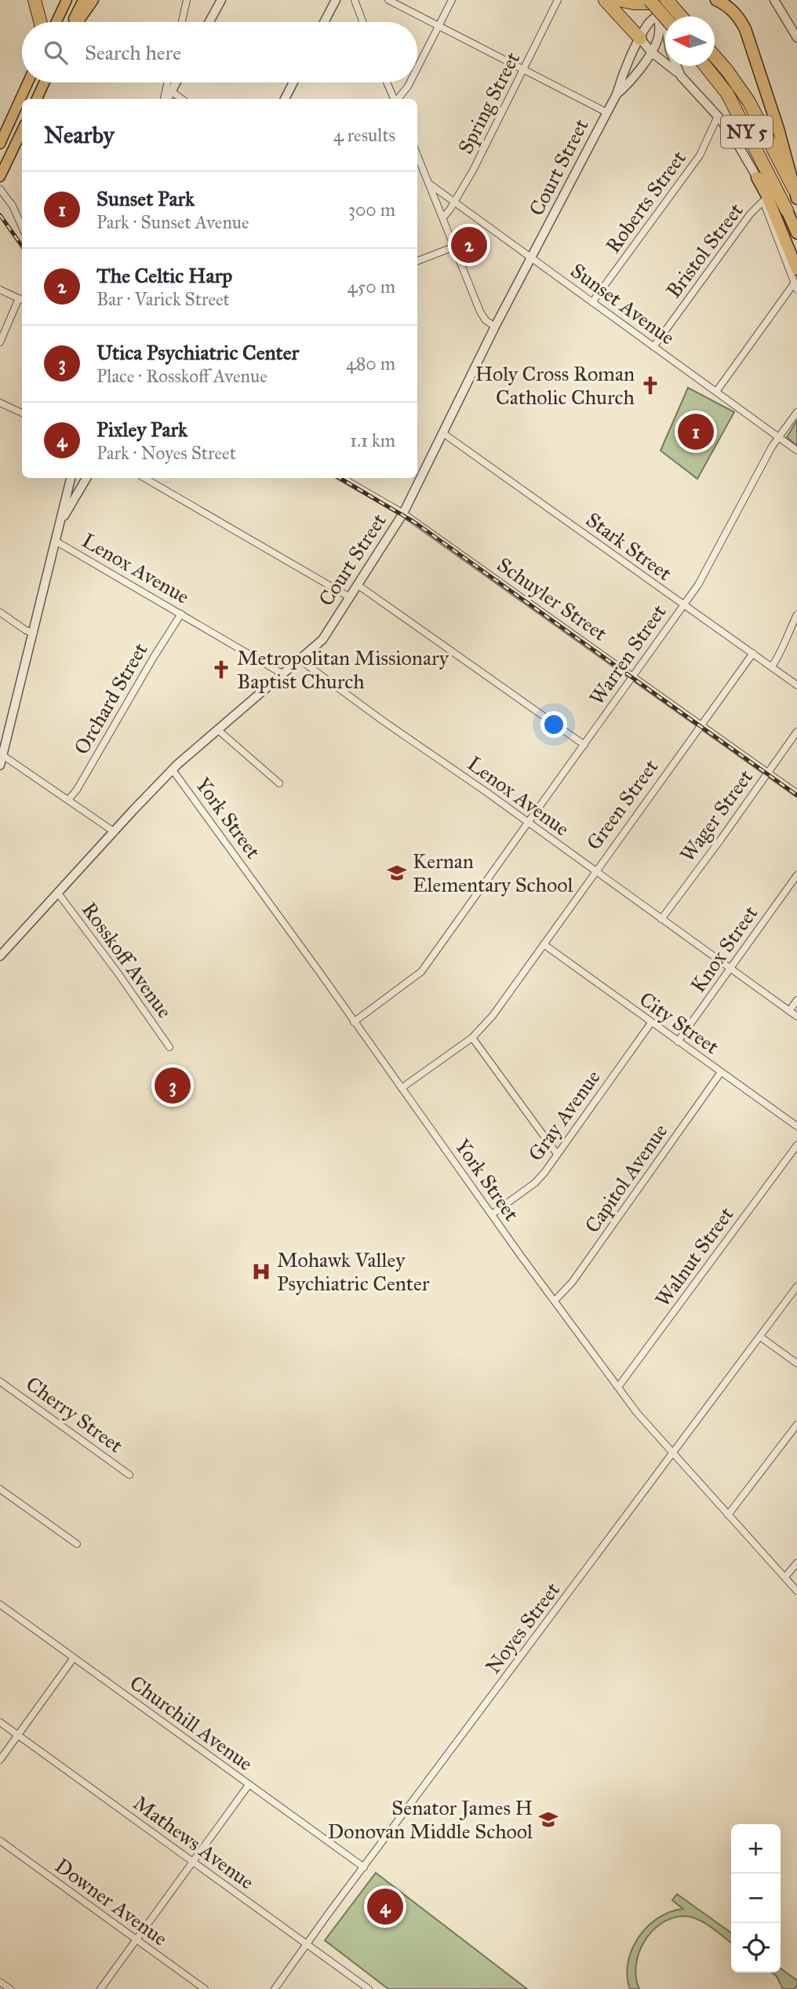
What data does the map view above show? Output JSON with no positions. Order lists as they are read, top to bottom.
{
  "streets": {
    "highway": ["NY 5"],
    "street": [
      "Spring Street",
      "Court Street",
      "Roberts Street",
      "Bristol Street",
      "Sunset Avenue",
      "Stark Street",
      "Lenox Avenue",
      "Schuyler Street",
      "Warren Street",
      "Orchard Street",
      "Green Street",
      "Wager Street",
      "York Street",
      "Knox Street",
      "Rosskoff Avenue",
      "City Street",
      "Gray Avenue",
      "Capitol Avenue",
      "Walnut Street",
      "Cherry Street",
      "Noyes Street",
      "Churchill Avenue",
      "Mathews Avenue",
      "Downer Avenue"
    ]
  },
  "crossings": [
    ["Spring Street", "Sunset Avenue"],
    ["Court Street", "Sunset Avenue"],
    ["Court Street", "Stark Street"],
    ["Court Street", "Lenox Avenue"],
    ["Court Street", "Schuyler Street"],
    ["Court Street", "York Street"],
    ["Court Street", "Rosskoff Avenue"],
    ["Roberts Street", "Sunset Avenue"],
    ["Bristol Street", "Sunset Avenue"],
    ["Sunset Avenue", "Warren Street"],
    ["Stark Street", "Warren Street"],
    ["Stark Street", "Green Street"],
    ["Lenox Avenue", "Warren Street"],
    ["Lenox Avenue", "Orchard Street"],
    ["Lenox Avenue", "Green Street"],
    ["Lenox Avenue", "Wager Street"],
    ["Lenox Avenue", "Knox Street"],
    ["Schuyler Street", "Warren Street"],
    ["Schuyler Street", "Green Street"],
    ["Schuyler Street", "Wager Street"],
    ["Warren Street", "York Street"],
    ["Green Street", "York Street"],
    ["Green Street", "City Street"],
    ["York Street", "Gray Avenue"],
    ["York Street", "Capitol Avenue"],
    ["York Street", "Walnut Street"],
    ["York Street", "Noyes Street"],
    ["Knox Street", "City Street"],
    ["City Street", "Gray Avenue"],
    ["City Street", "Capitol Avenue"],
    ["Noyes Street", "Churchill Avenue"],
    ["Noyes Street", "Mathews Avenue"]
  ],
  "places": {
    "church": ["Holy Cross Roman Catholic Church", "Metropolitan Missionary Baptist Church"],
    "school or university": ["Kernan Elementary School", "Senator James H Donovan Middle School"],
    "hospital": ["Mohawk Valley Psychiatric Center"]
  },
  "north": "left",
  "page": {
    "search": "Search here",
    "heading": ["Nearby", "4 results"],
    "list": [
      {
        "mark": "1",
        "name": "Sunset Park",
        "note": "Park · Sunset Avenue",
        "value": "300 m"
      },
      {
        "mark": "2",
        "name": "The Celtic Harp",
        "note": "Bar · Varick Street",
        "value": "450 m"
      },
      {
        "mark": "3",
        "name": "Utica Psychiatric Center",
        "note": "Place · Rosskoff Avenue",
        "value": "480 m"
      },
      {
        "mark": "4",
        "name": "Pixley Park",
        "note": "Park · Noyes Street",
        "value": "1.1 km"
      }
    ],
    "pins": [
      "2",
      "1",
      "3",
      "4"
    ],
    "map_buttons": ["+", "−"]
  }
}
